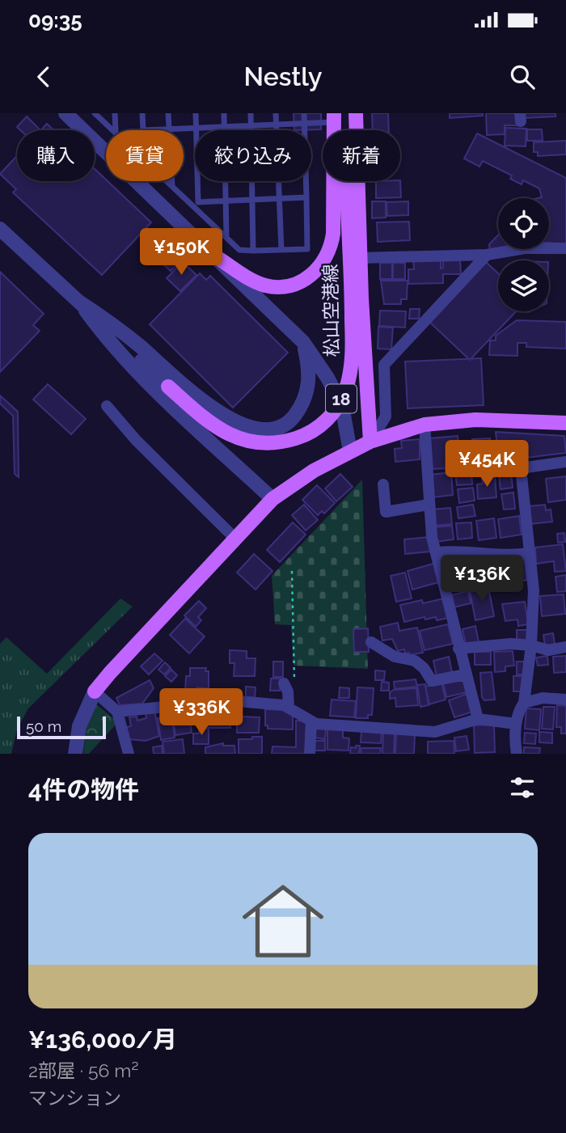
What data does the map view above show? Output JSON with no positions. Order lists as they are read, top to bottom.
{
  "streets": {
    "main road": ["松山空港線", "18"]
  },
  "scale_bar": "50 m",
  "page": {
    "status": "09:35",
    "header": "Nestly",
    "chip": [
      "購入",
      "賃貸",
      "絞り込み",
      "新着"
    ],
    "price": [
      "¥150K",
      "¥454K",
      "¥136K",
      "¥336K"
    ],
    "scale": "50 m",
    "heading": "4件の物件",
    "list": [
      {
        "name": "¥136,000/月",
        "note": "2部屋 · 56 m² · マンション"
      }
    ]
  }
}
